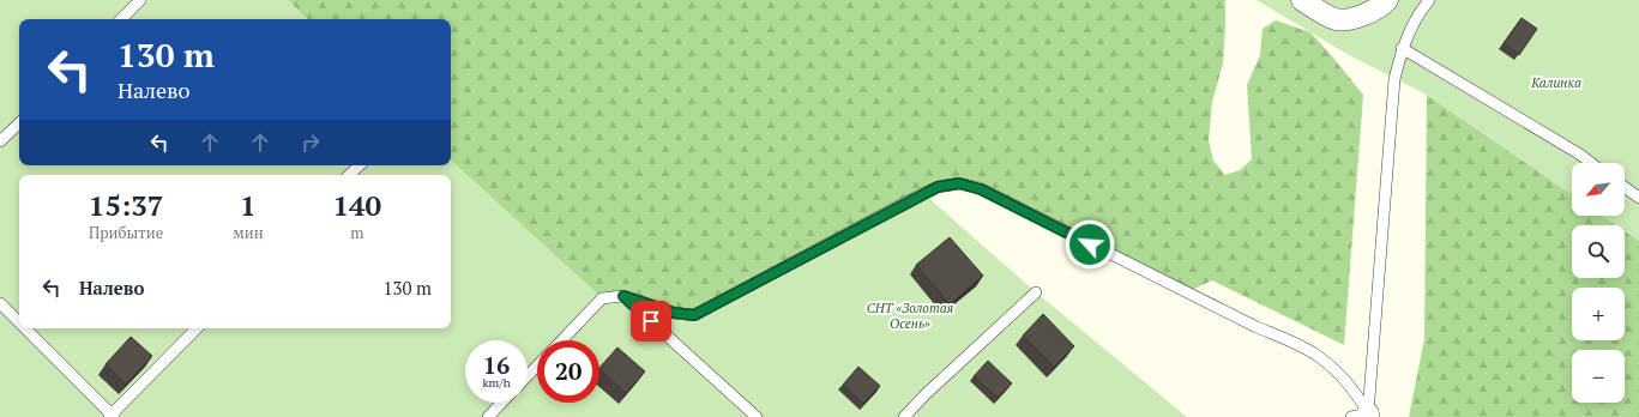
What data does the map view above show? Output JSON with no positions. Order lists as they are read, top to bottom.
{
  "parks": ["Калинка", "СНТ «Золотая Осень»"],
  "north": "bottom left",
  "page": {
    "turn": ["130 m", "Налево"],
    "map_buttons": ["+", "−"],
    "eta": [
      "15:37",
      "Прибытие",
      "1",
      "мин",
      "140",
      "m"
    ],
    "list": [
      {
        "name": "Налево",
        "value": "130 m"
      }
    ],
    "speed": "16 km/h",
    "limit": "20"
  }
}
